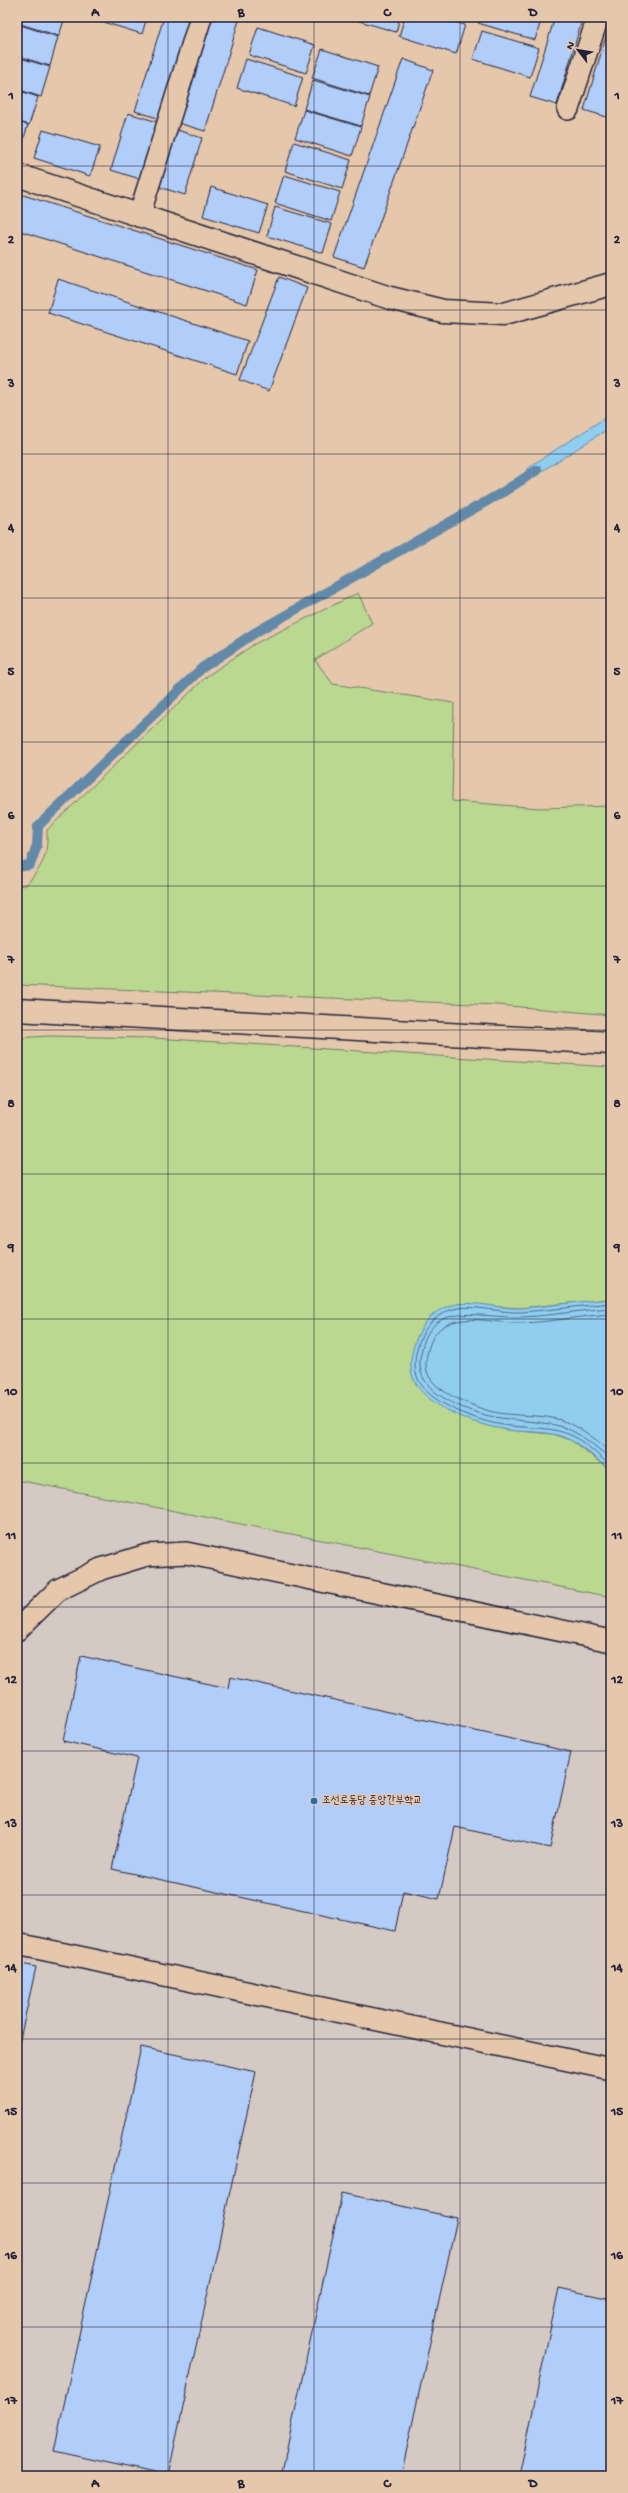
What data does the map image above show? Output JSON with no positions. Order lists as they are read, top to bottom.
{
  "places": ["조선로동당 중앙간부학교"],
  "north": "top left",
  "grid": {
    "columns": [
      "A",
      "B",
      "C",
      "D"
    ],
    "rows": [
      "1",
      "2",
      "3",
      "4",
      "5",
      "6",
      "7",
      "8",
      "9",
      "10",
      "11",
      "12",
      "13",
      "14",
      "15",
      "16",
      "17"
    ]
  }
}
